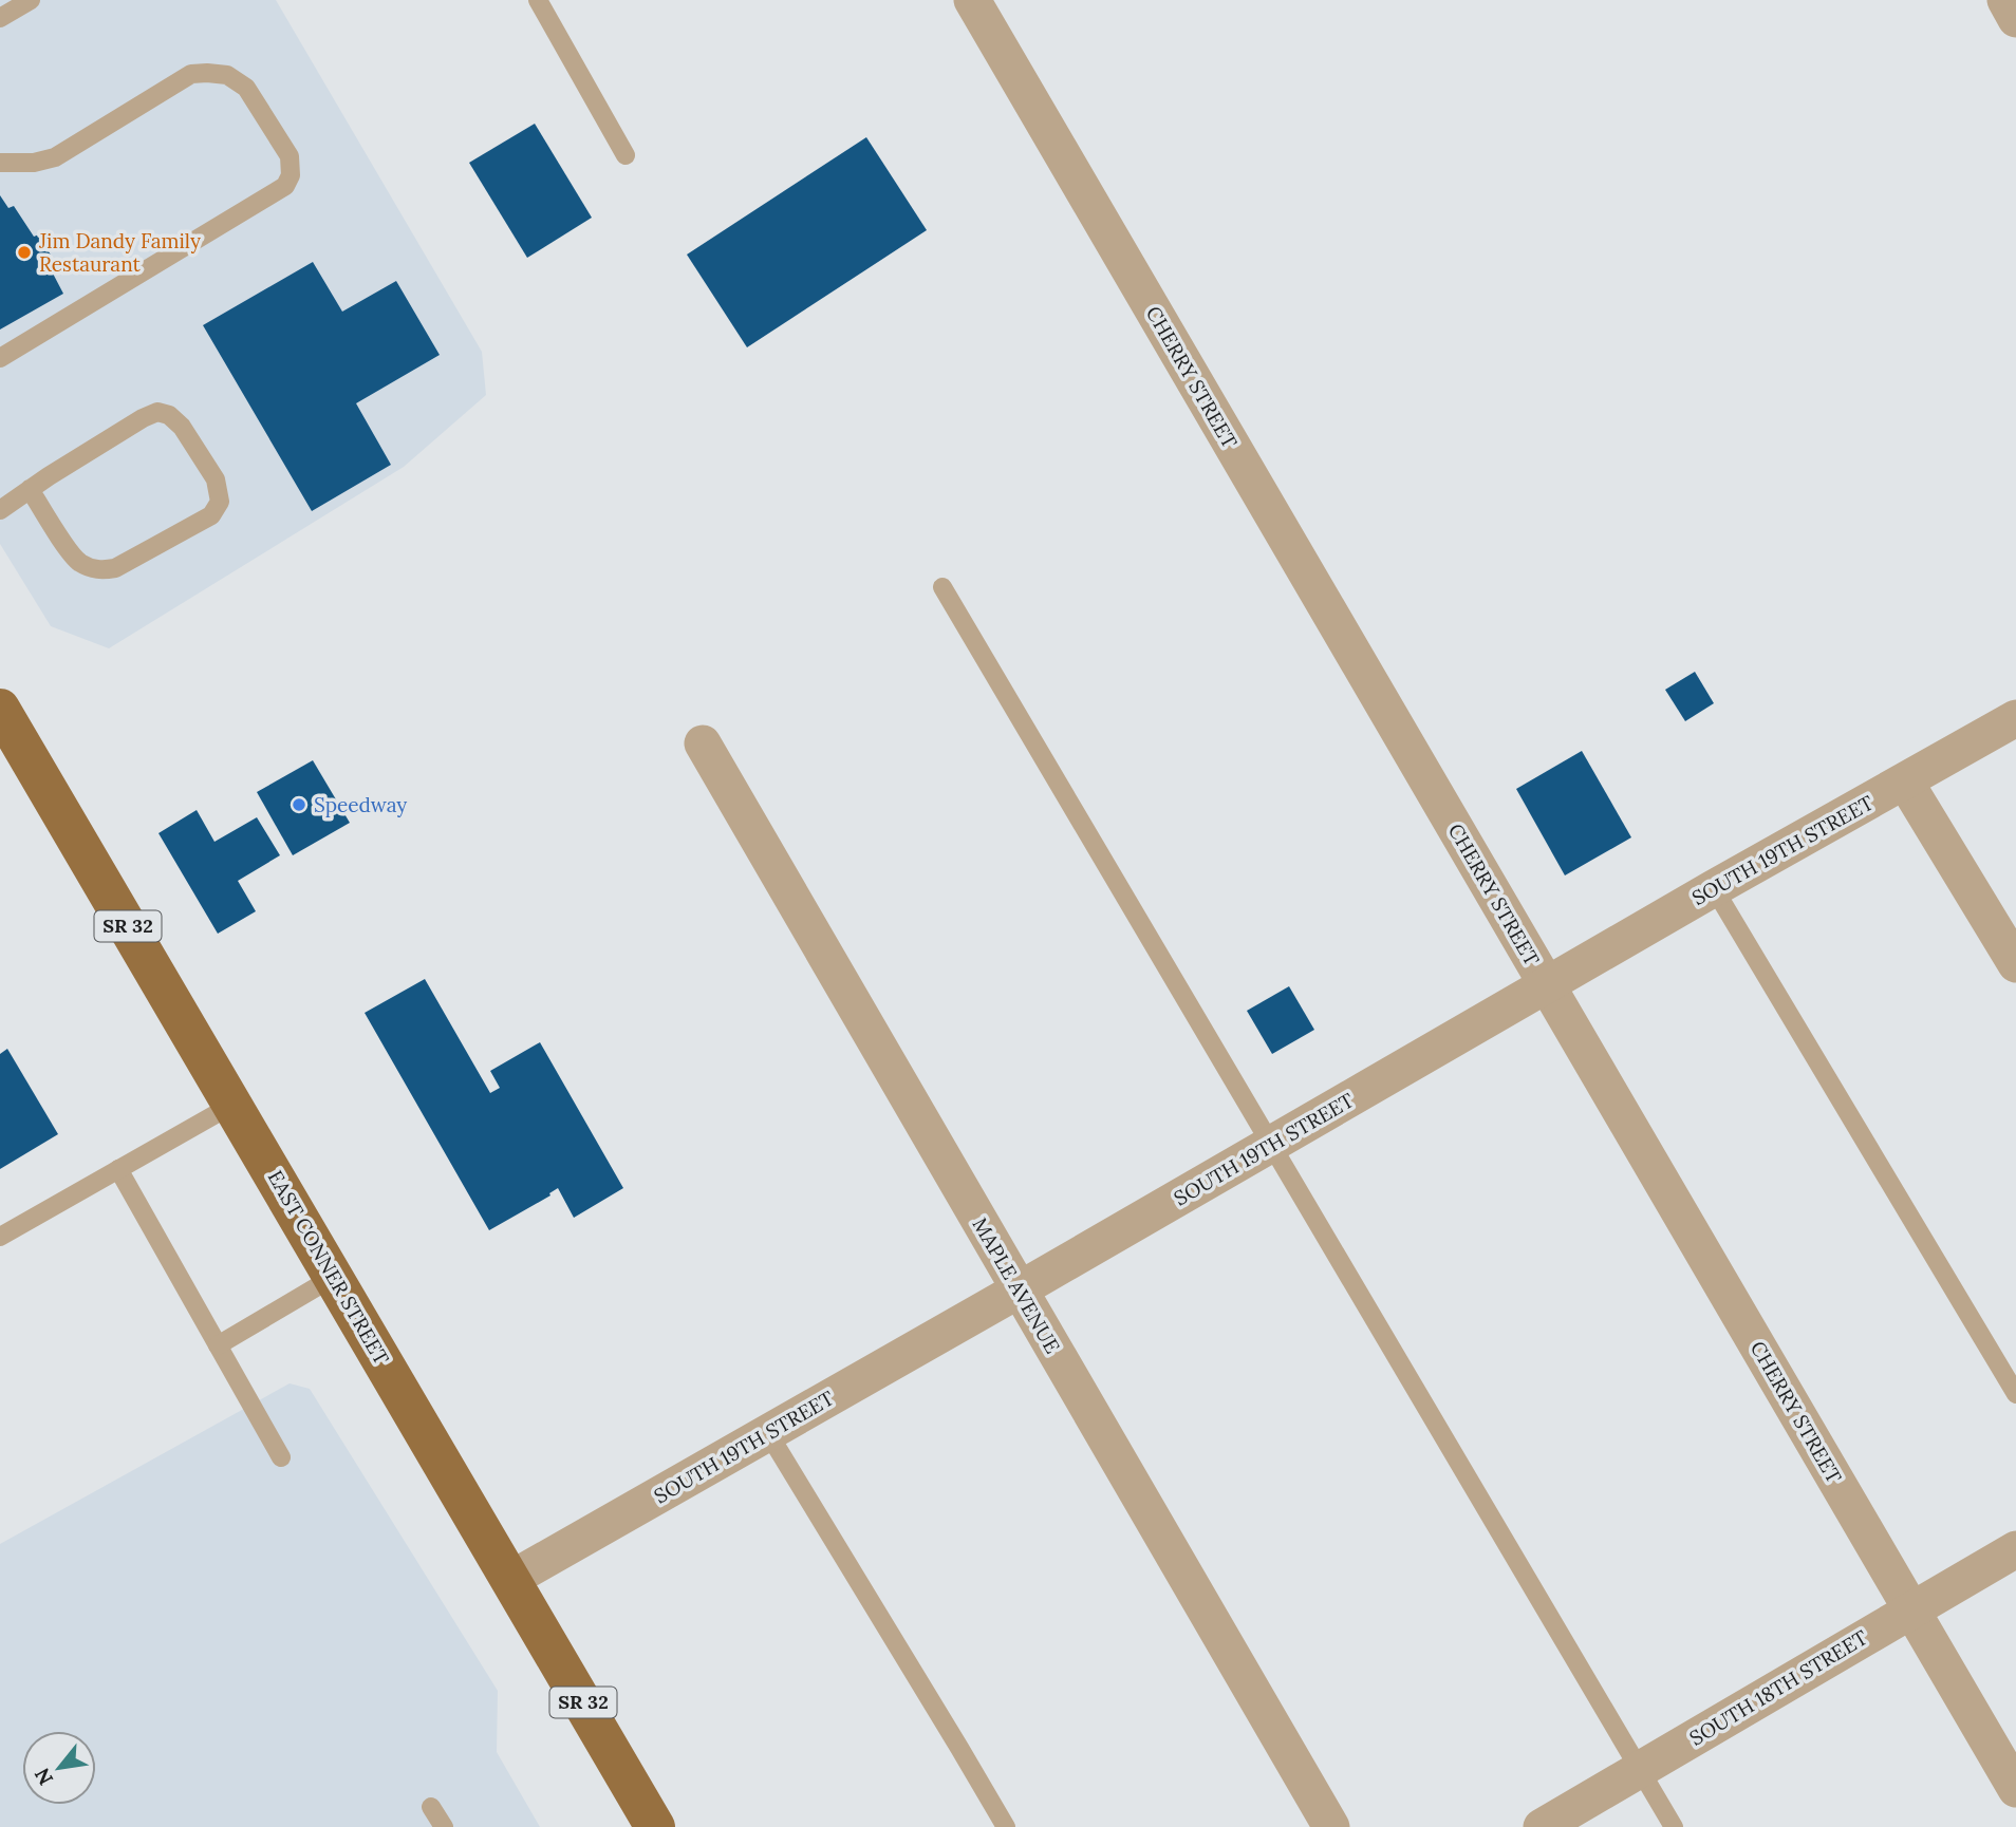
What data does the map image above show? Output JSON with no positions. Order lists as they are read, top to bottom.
{
  "streets": {
    "main road": ["SR 32", "EAST CONNER STREET"],
    "street": [
      "CHERRY STREET",
      "SOUTH 19TH STREET",
      "MAPLE AVENUE",
      "SOUTH 18TH STREET"
    ]
  },
  "crossings": [
    ["CHERRY STREET", "SOUTH 19TH STREET"],
    ["CHERRY STREET", "SOUTH 18TH STREET"],
    ["SOUTH 19TH STREET", "EAST CONNER STREET"],
    ["SOUTH 19TH STREET", "MAPLE AVENUE"]
  ],
  "places": ["Jim Dandy Family Restaurant", "Speedway"],
  "north": "bottom left"
}
